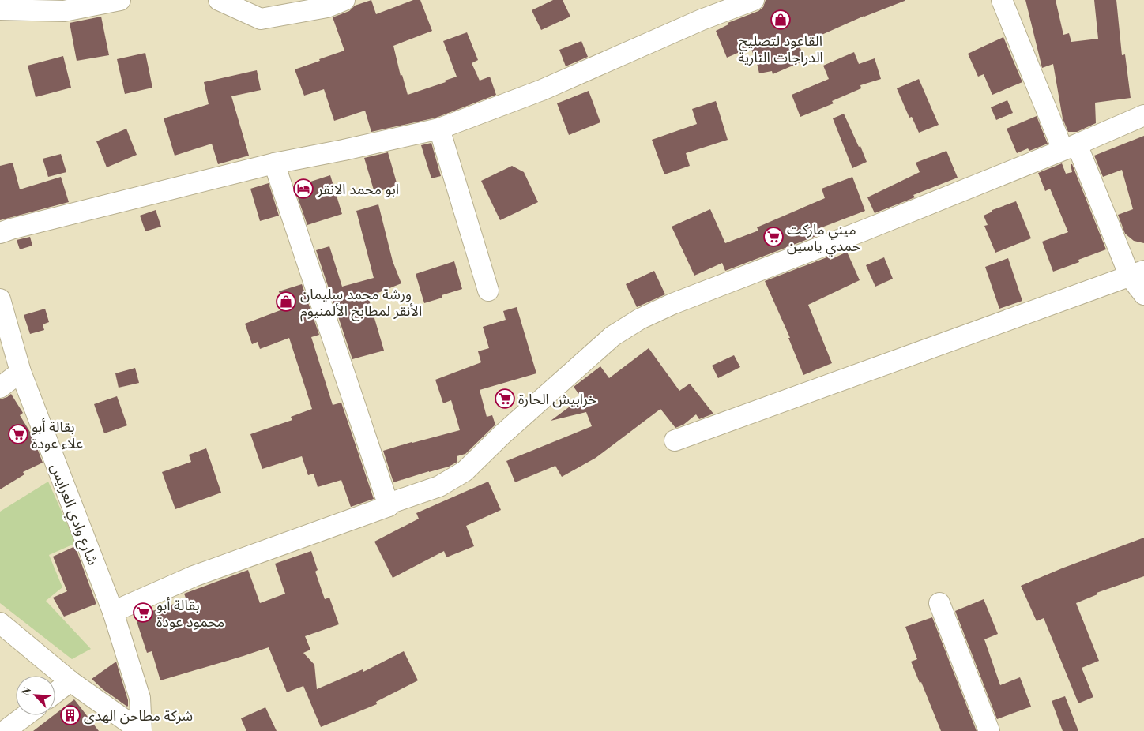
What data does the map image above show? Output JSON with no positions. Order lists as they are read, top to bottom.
{
  "streets": {
    "street": ["شارع وادي العرايس"]
  },
  "places": {
    "shop": ["القاعود لتصليح الدراجات النارية", "ورشة محمد سليمان الأنقر لمطابخ الألمنيوم"],
    "hotel": ["ابو محمد الانقر"],
    "supermarket": [
      "ميني ماركت حمدي ياسين",
      "خرابيش الحارة",
      "بقالة أبو علاء عودة",
      "بقالة أبو محمود عودة"
    ],
    "building": ["شركة مطاحن الهدى"]
  },
  "north": "top left"
}
